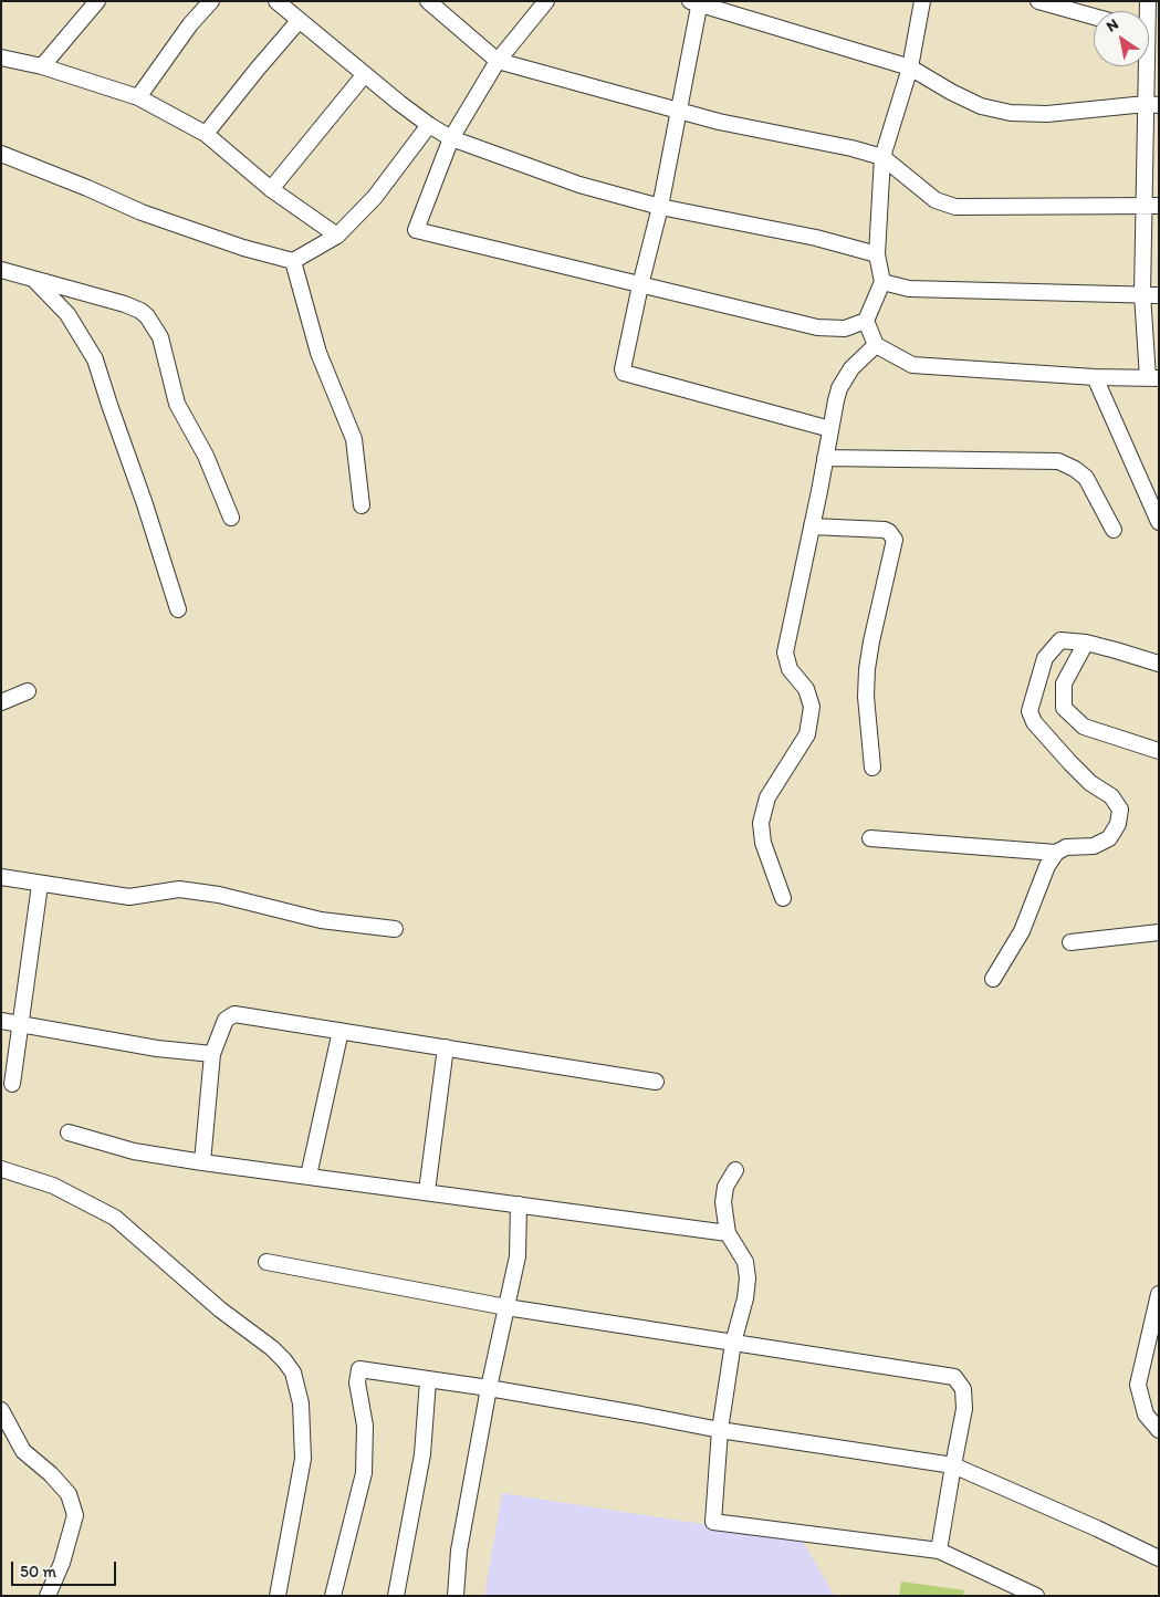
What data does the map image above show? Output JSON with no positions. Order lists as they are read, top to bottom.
{
  "scale_bar": "50 m",
  "north": "top left"
}
